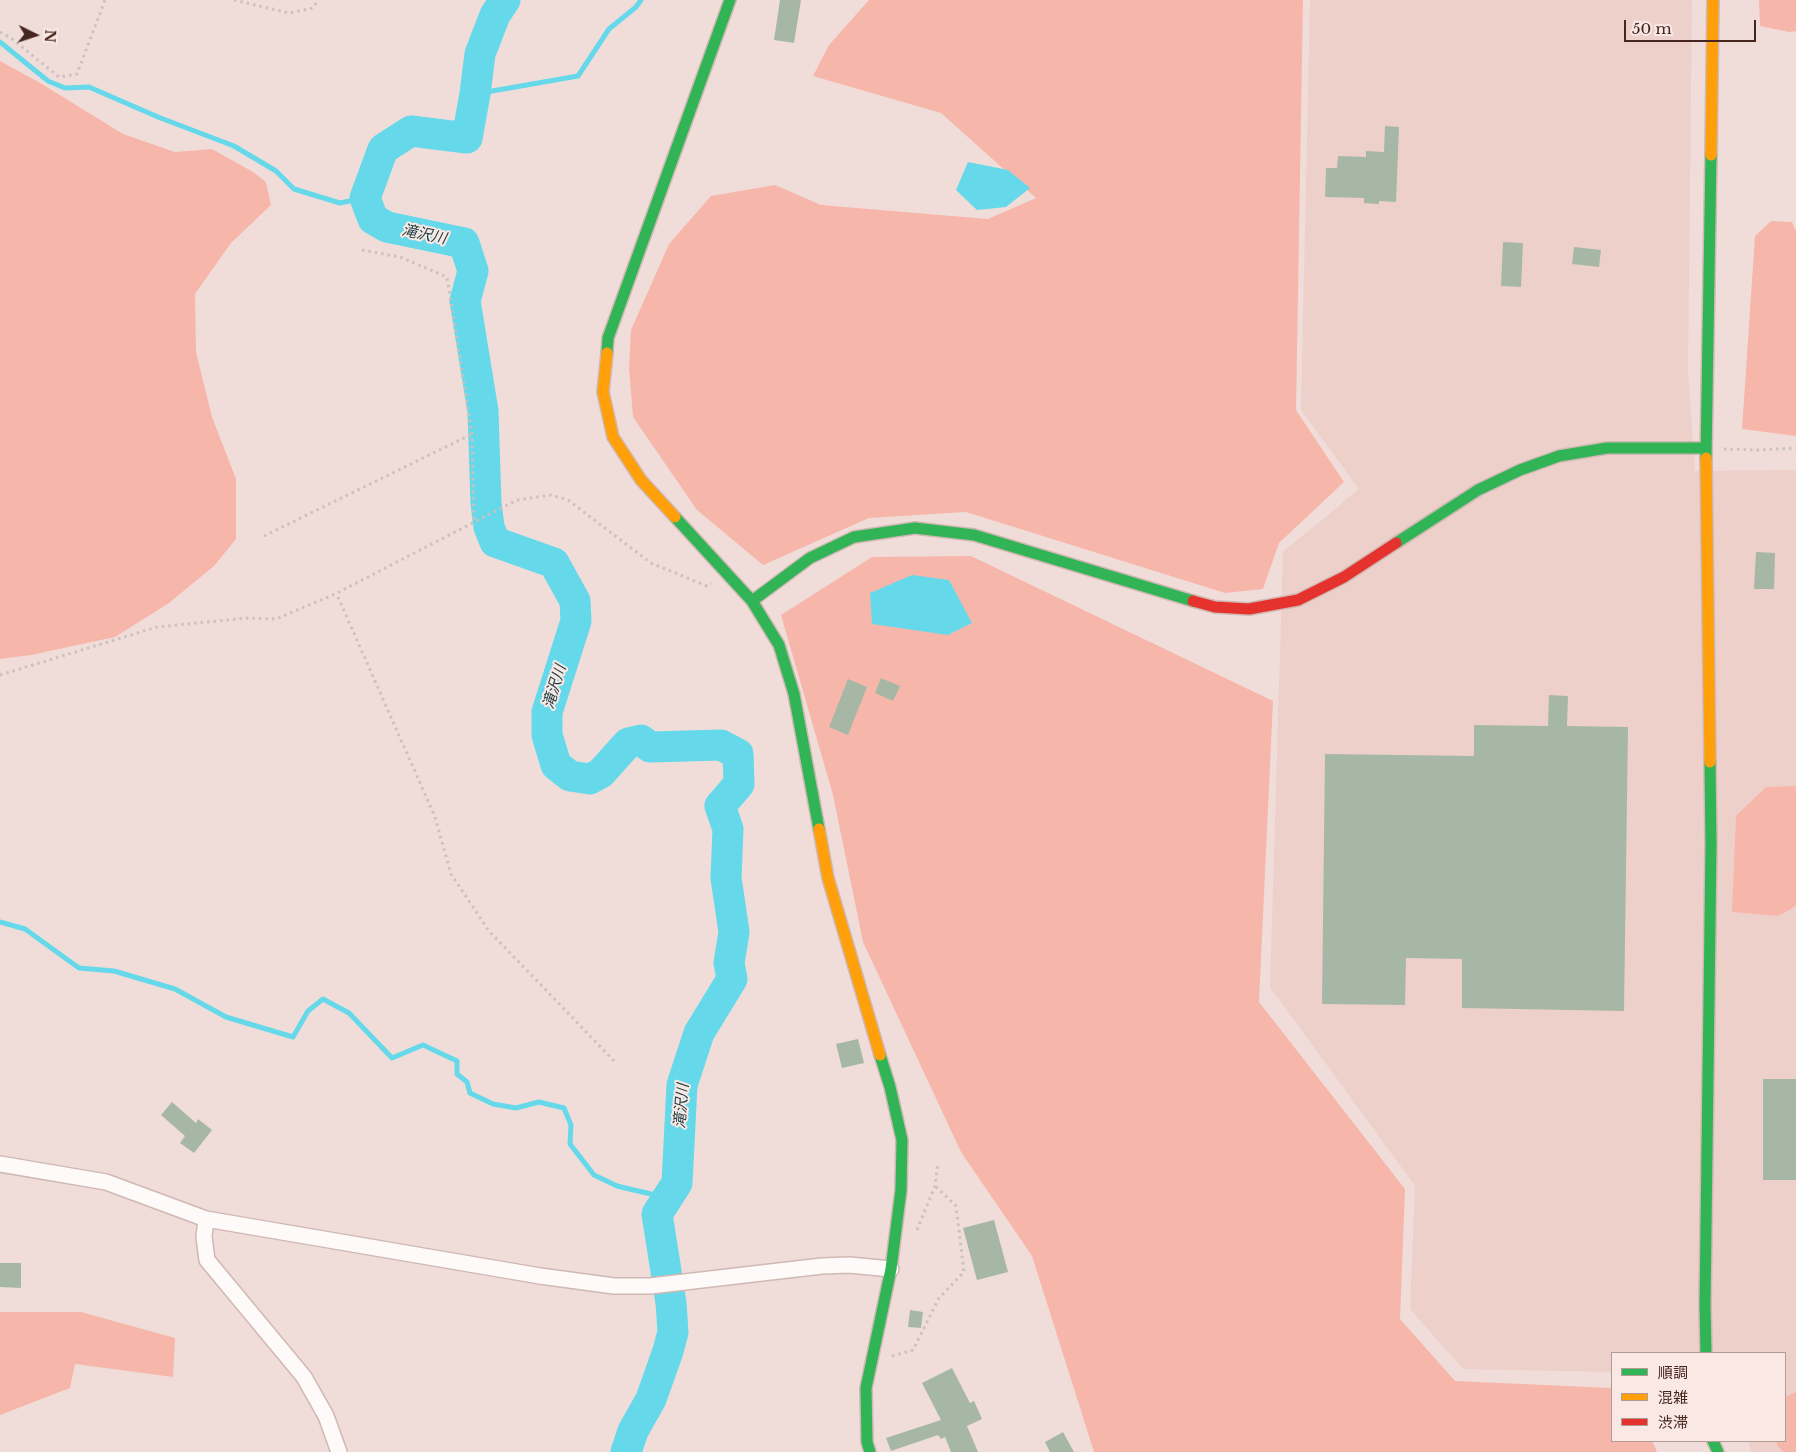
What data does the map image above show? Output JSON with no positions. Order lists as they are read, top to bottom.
{
  "water": ["滝沢川"],
  "legend": ["順調", "混雑", "渋滞"],
  "scale_bar": "50 m",
  "north": "right"
}
